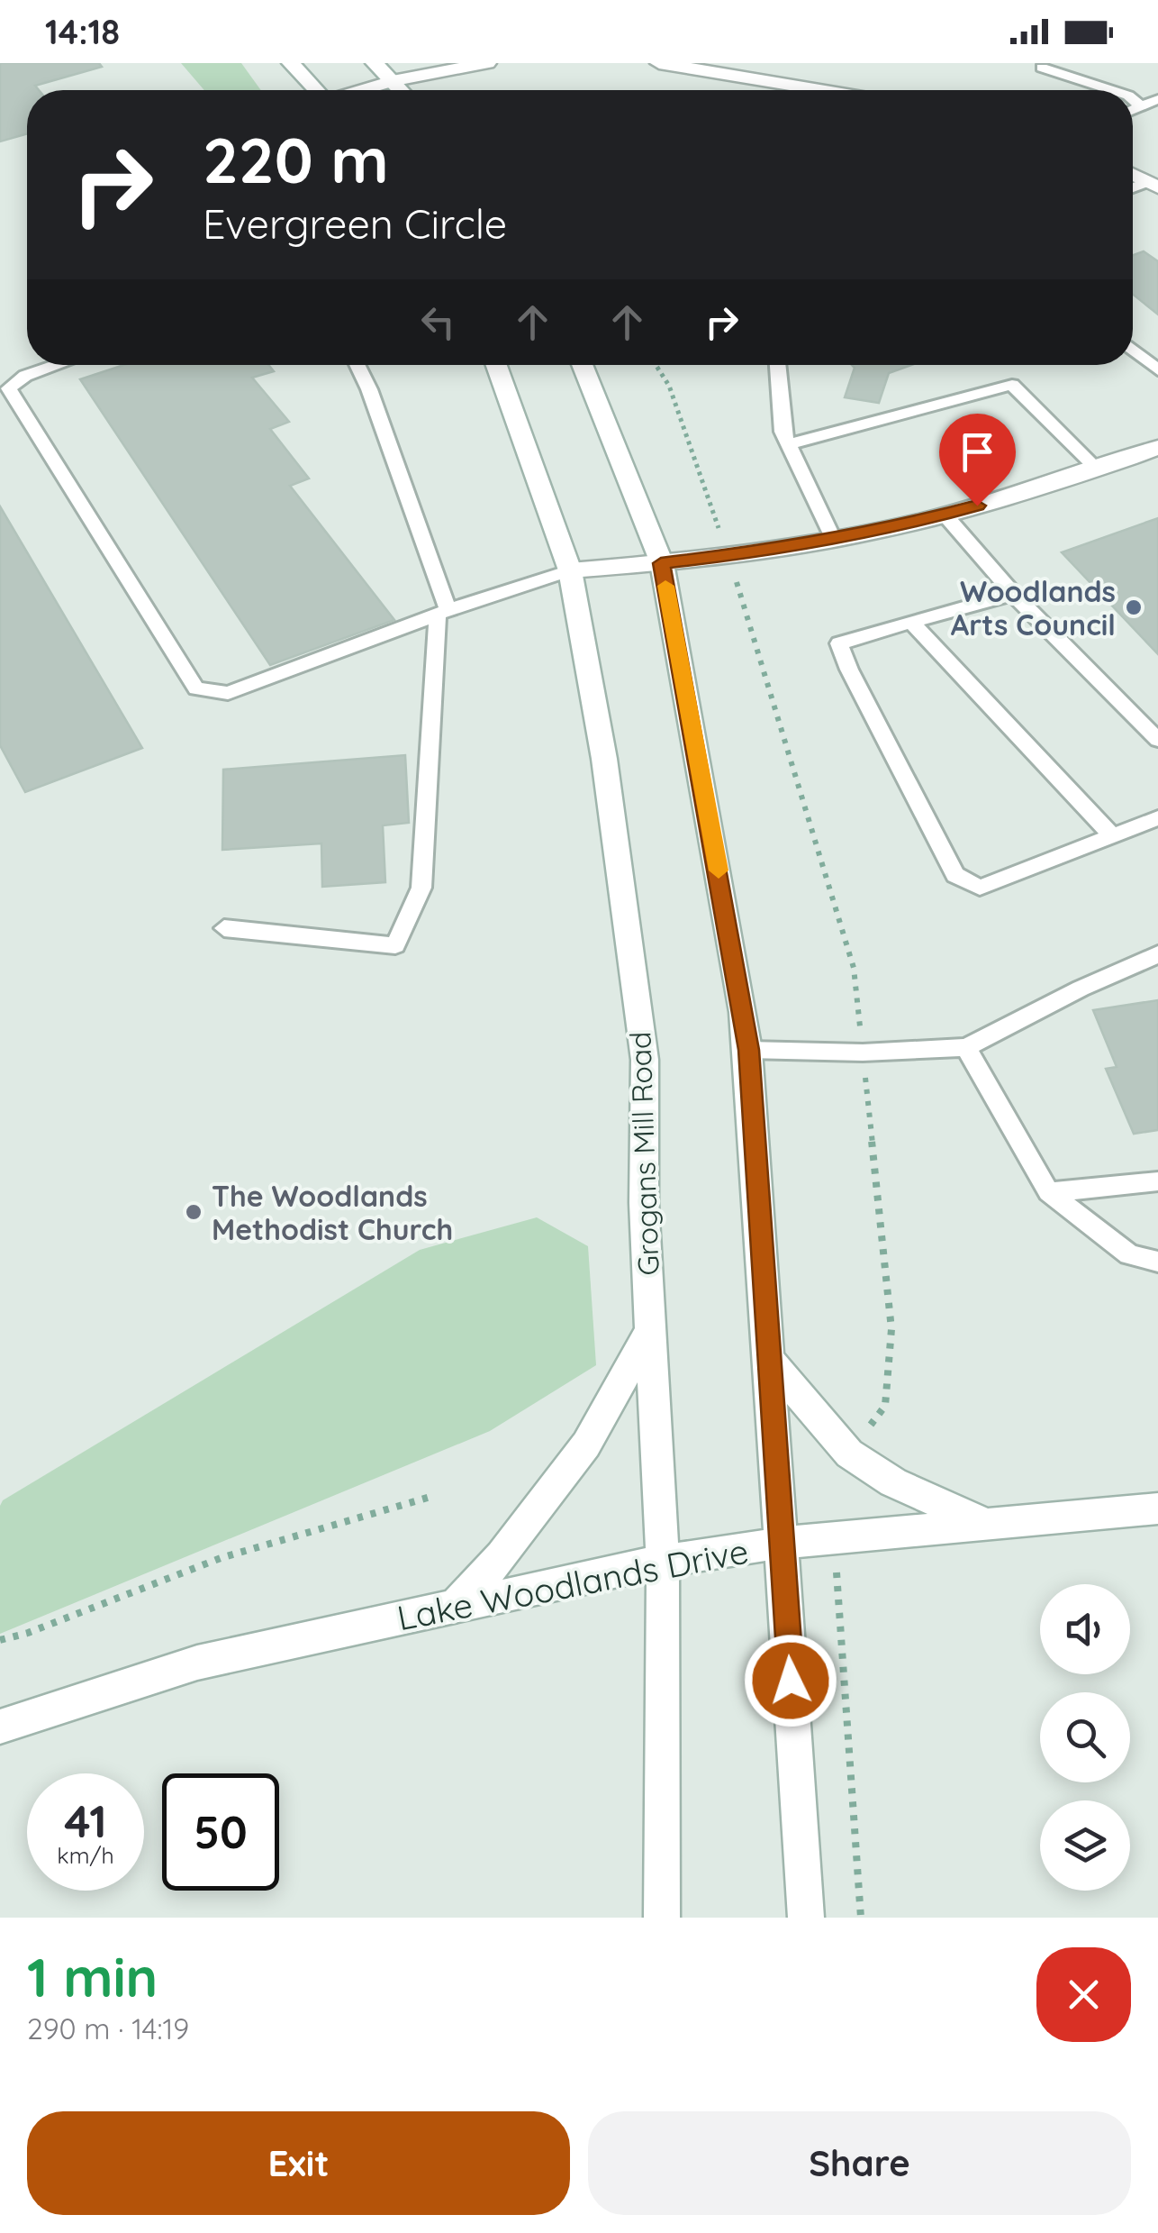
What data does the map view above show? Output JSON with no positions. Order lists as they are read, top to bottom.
{
  "streets": {
    "main road": ["Grogans Mill Road", "Lake Woodlands Drive"]
  },
  "crossings": [
    ["Grogans Mill Road", "Lake Woodlands Drive"]
  ],
  "places": ["Woodlands Arts Council", "The Woodlands Methodist Church"],
  "page": {
    "status": "14:18",
    "turn": ["220 m", "Evergreen Circle"],
    "speed": "41 km/h",
    "limit": "50",
    "heading": ["1 min", "290 m · 14:19"],
    "buttons": ["Exit", "Share"]
  }
}
